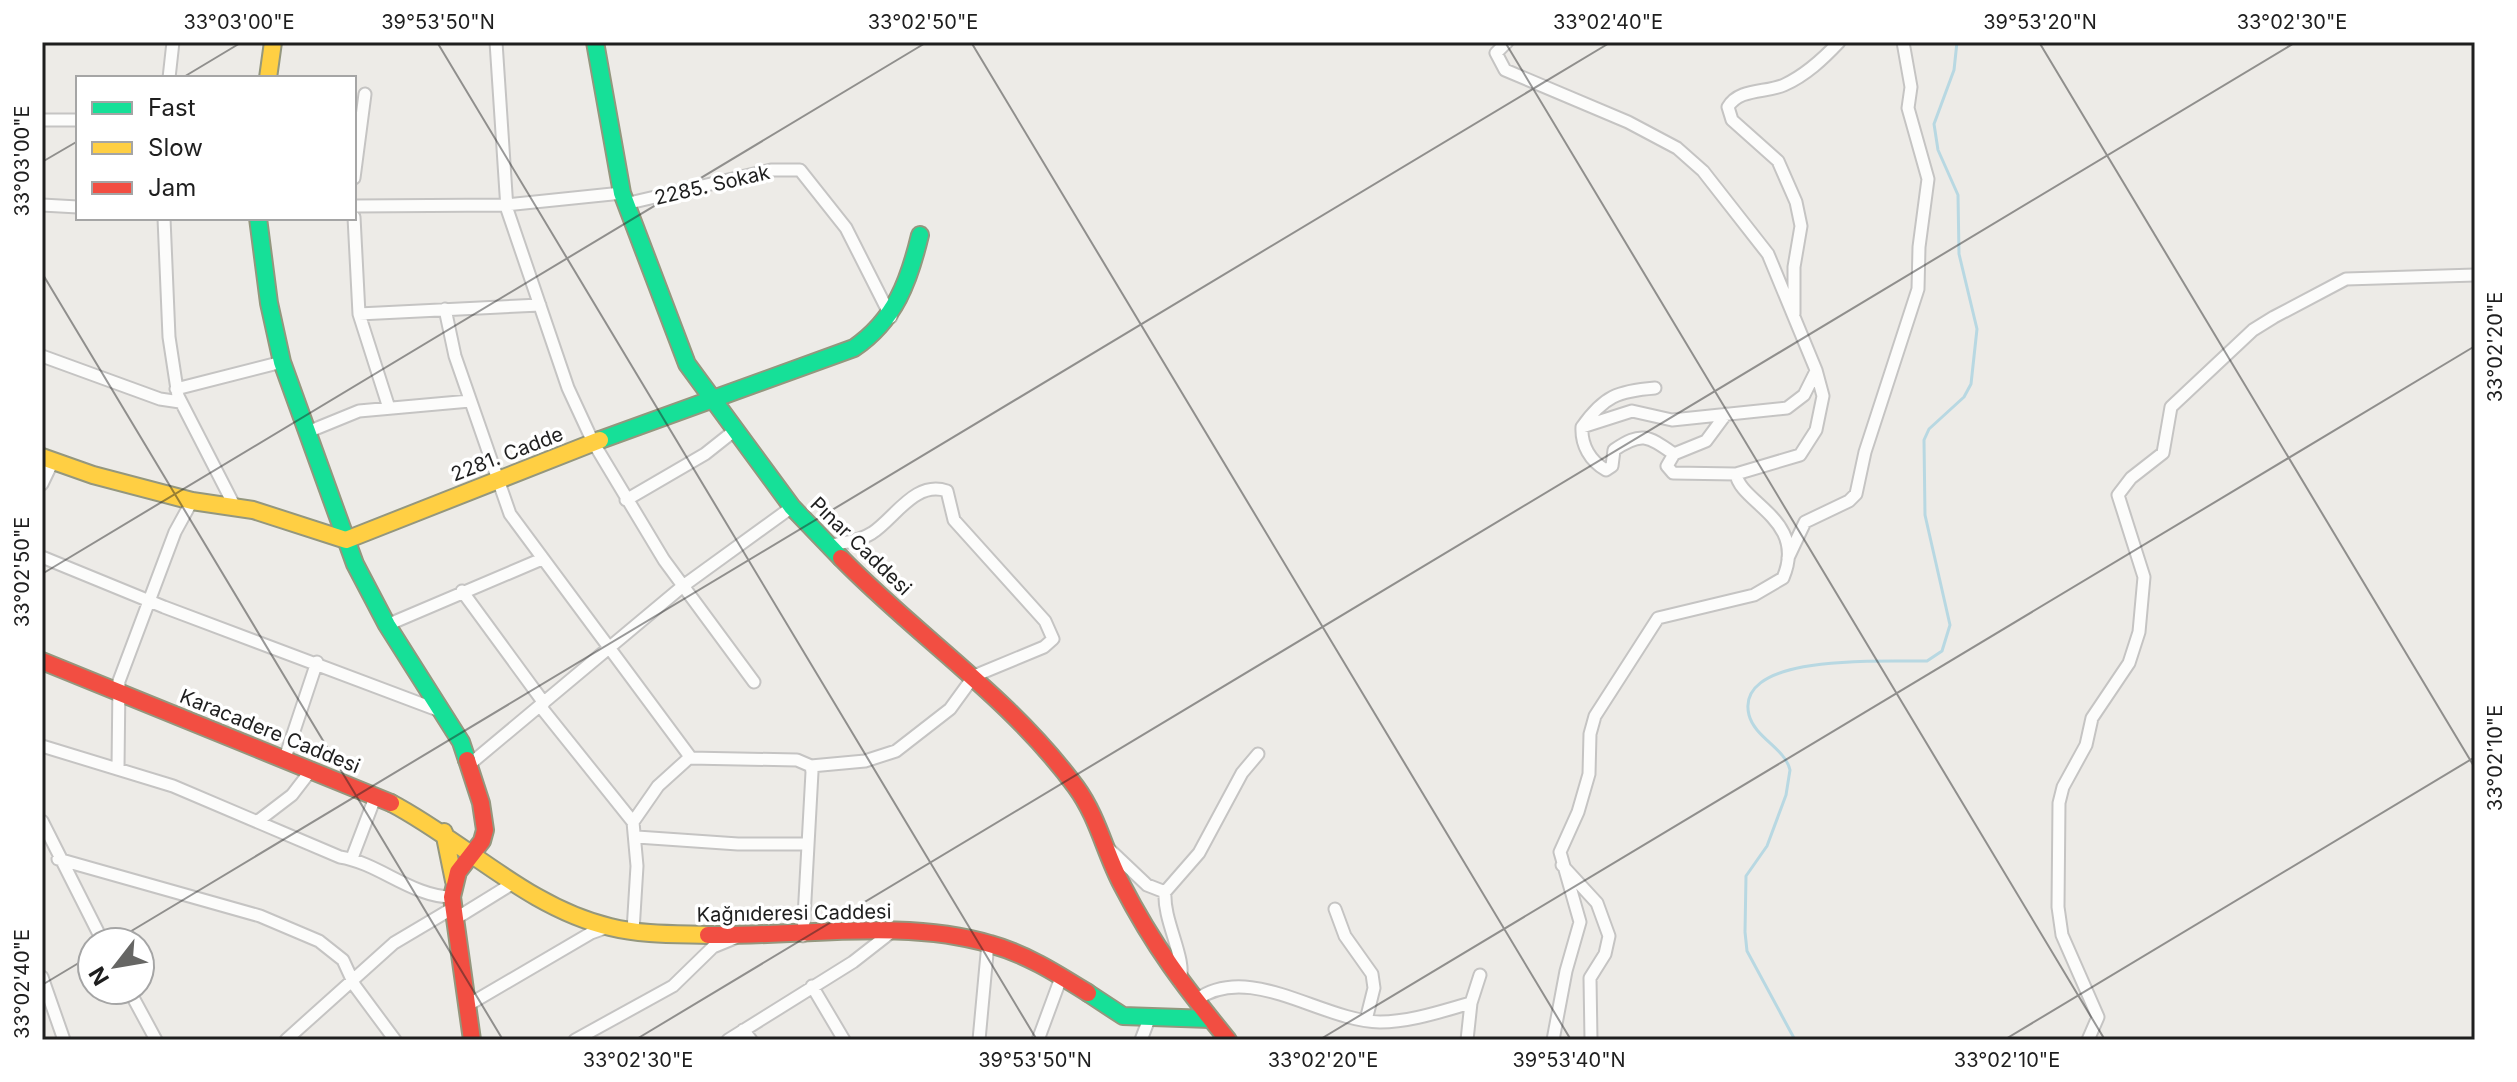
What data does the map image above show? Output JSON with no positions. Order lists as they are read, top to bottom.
{
  "streets": {
    "street": [
      "2285. Sokak",
      "2281. Cadde",
      "Pınar Caddesi",
      "Karacadere Caddesi",
      "Kağnıderesi Caddesi"
    ]
  },
  "crossings": [
    ["2285. Sokak", "2281. Cadde"],
    ["2285. Sokak", "Pınar Caddesi"],
    ["2281. Cadde", "Pınar Caddesi"],
    ["Pınar Caddesi", "Kağnıderesi Caddesi"],
    ["Karacadere Caddesi", "Kağnıderesi Caddesi"]
  ],
  "legend": ["Fast", "Slow", "Jam"],
  "north": "bottom left",
  "coordinates": [
    "33°03'00\"E",
    "39°53'50\"N",
    "33°02'50\"E",
    "33°02'40\"E",
    "39°53'20\"N",
    "33°02'30\"E",
    "33°02'20\"E",
    "33°02'10\"E",
    "39°53'40\"N"
  ]
}
